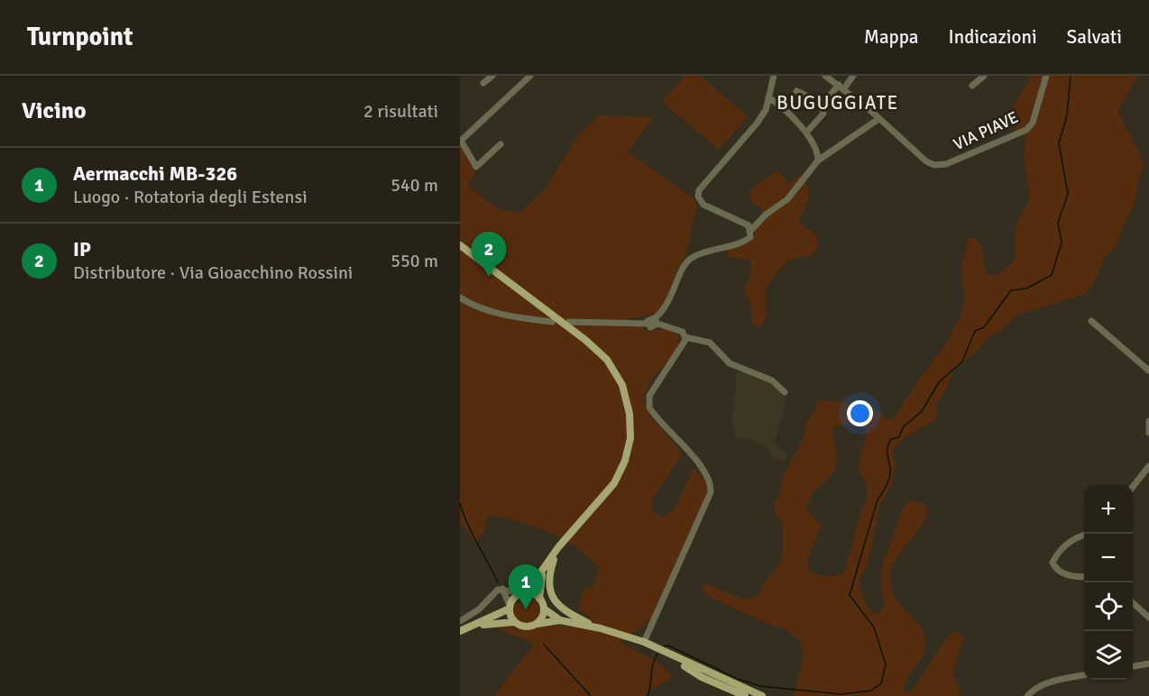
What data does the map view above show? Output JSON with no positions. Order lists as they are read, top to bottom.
{
  "streets": {
    "street": ["VIA PIAVE"]
  },
  "districts": ["BUGUGGIATE"],
  "page": {
    "header": "Turnpoint",
    "nav": ["Mappa", "Indicazioni", "Salvati"],
    "heading": ["Vicino", "2 risultati"],
    "list": [
      {
        "mark": "1",
        "name": "Aermacchi MB-326",
        "note": "Luogo · Rotatoria degli Estensi",
        "value": "540 m"
      },
      {
        "mark": "2",
        "name": "IP",
        "note": "Distributore · Via Gioacchino Rossini",
        "value": "550 m"
      }
    ],
    "pins": ["2", "1"],
    "map_buttons": ["+", "−"]
  }
}
